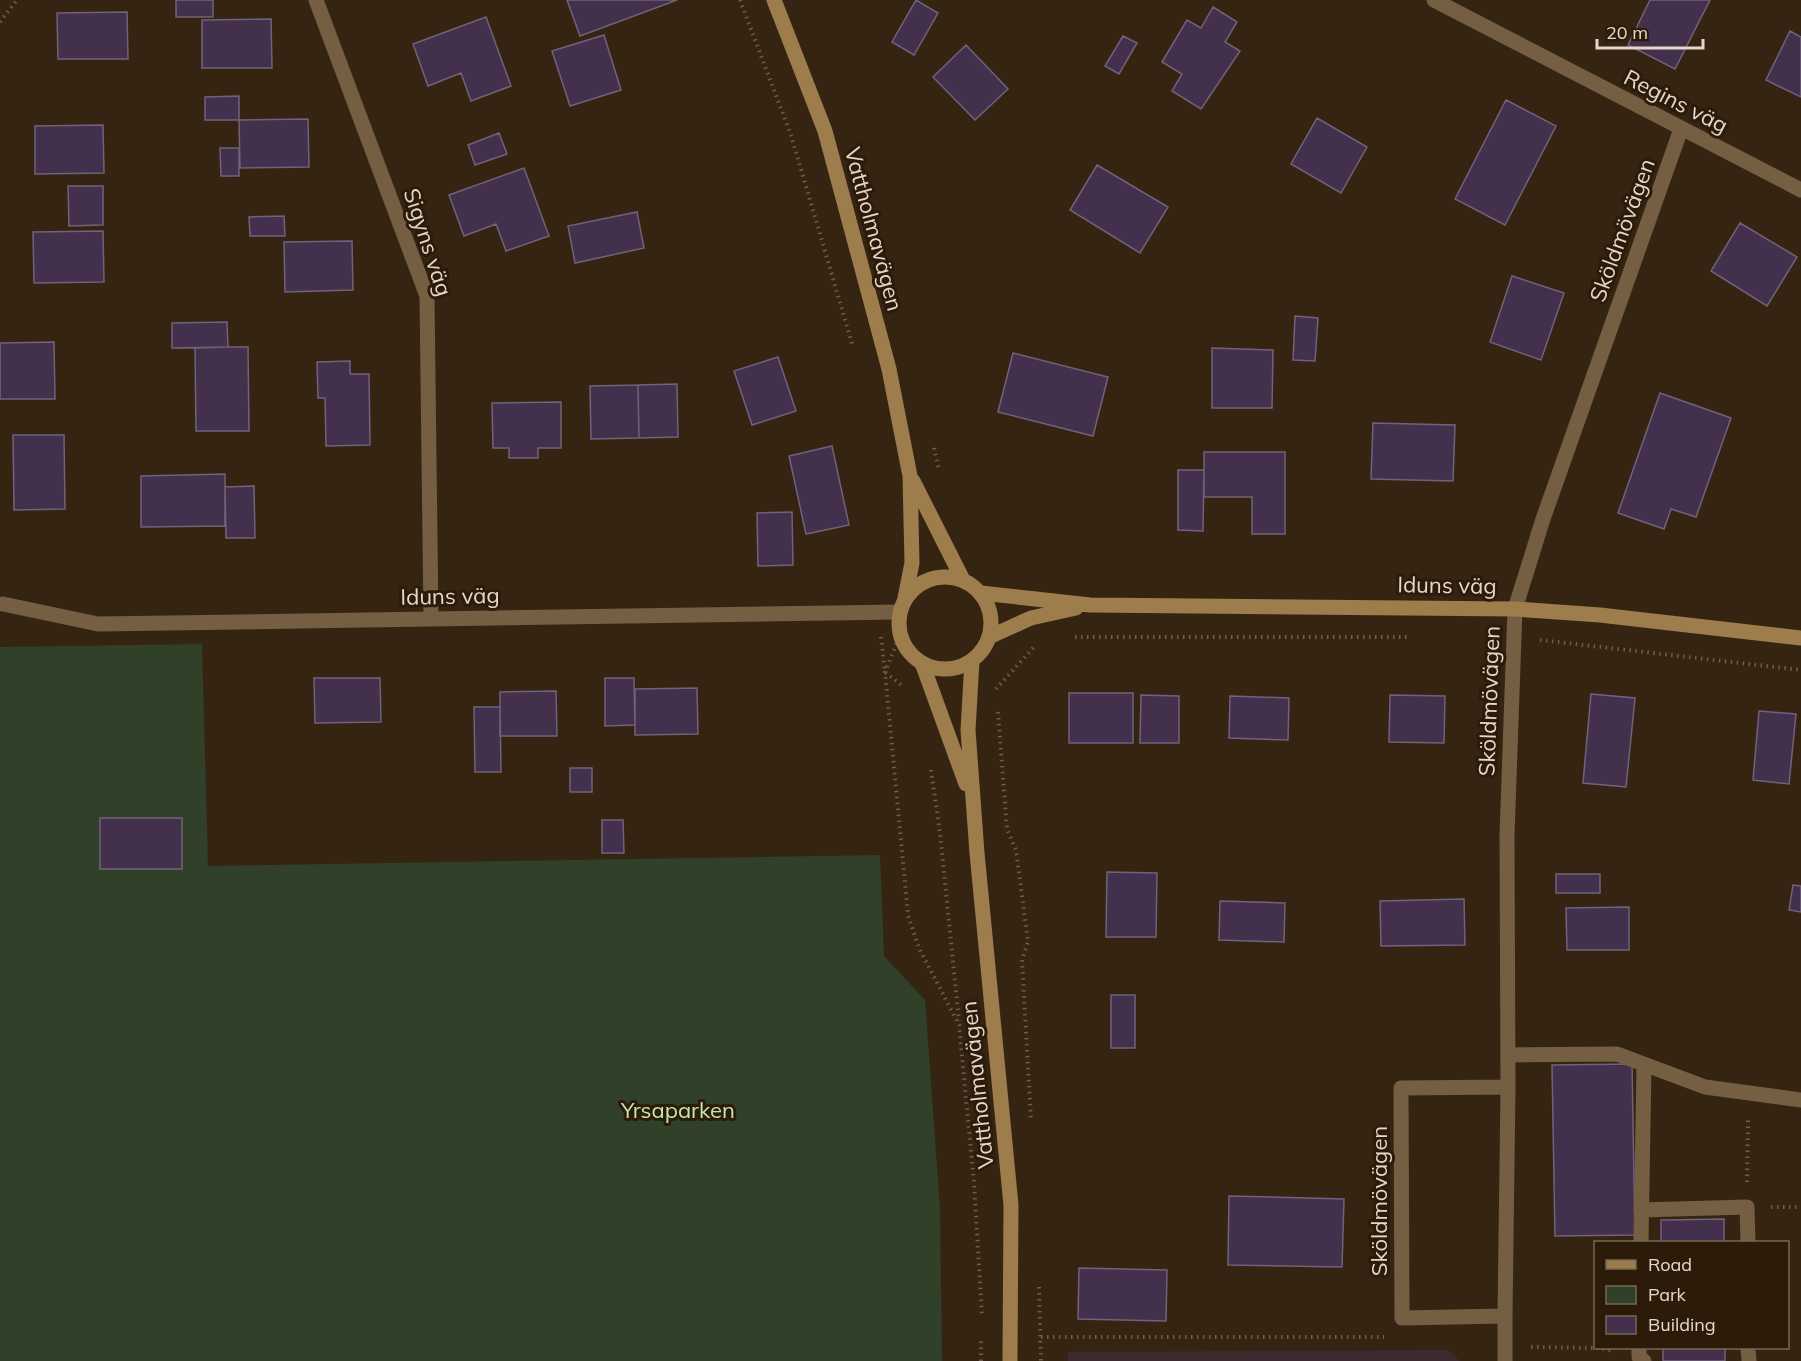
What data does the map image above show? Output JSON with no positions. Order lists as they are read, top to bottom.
{
  "streets": {
    "main road": ["Vattholmavägen", "Iduns väg"],
    "street": ["Regins väg", "Sköldmövägen", "Sigyns väg"]
  },
  "crossings": [
    ["Regins väg", "Sköldmövägen"],
    ["Vattholmavägen", "Iduns väg"],
    ["Sköldmövägen", "Iduns väg"],
    ["Sigyns väg", "Iduns väg"]
  ],
  "parks": ["Yrsaparken"],
  "legend": ["Road", "Park", "Building"],
  "scale_bar": "20 m"
}
